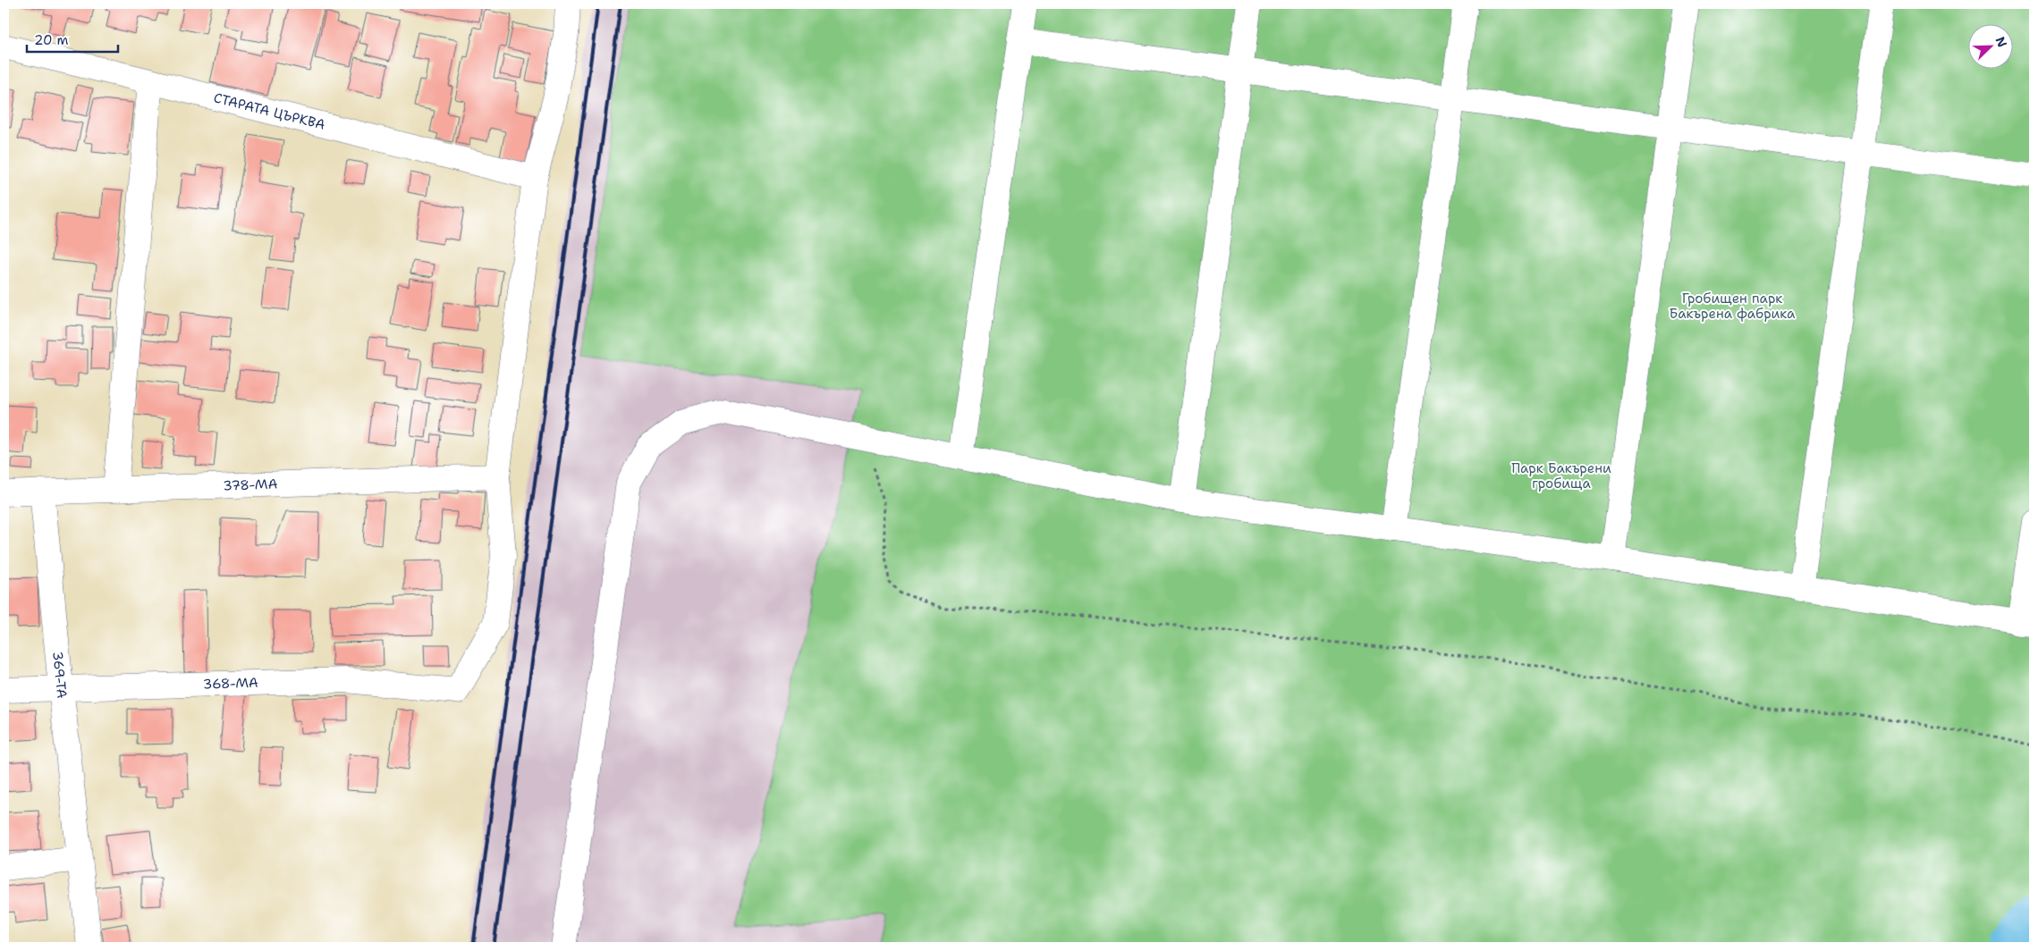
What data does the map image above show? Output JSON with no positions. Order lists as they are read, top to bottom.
{
  "streets": {
    "street": [
      "СТАРАТА ЦЪРКВА",
      "378-МА",
      "369-ТА",
      "368-МА"
    ]
  },
  "crossings": [
    ["378-МА", "369-ТА"],
    ["378-МА", "368-МА"],
    ["369-ТА", "368-МА"]
  ],
  "parks": ["Гробищен парк Бакърена фабрика", "Парк Бакърени гробища"],
  "scale_bar": "20 m",
  "north": "top right"
}
